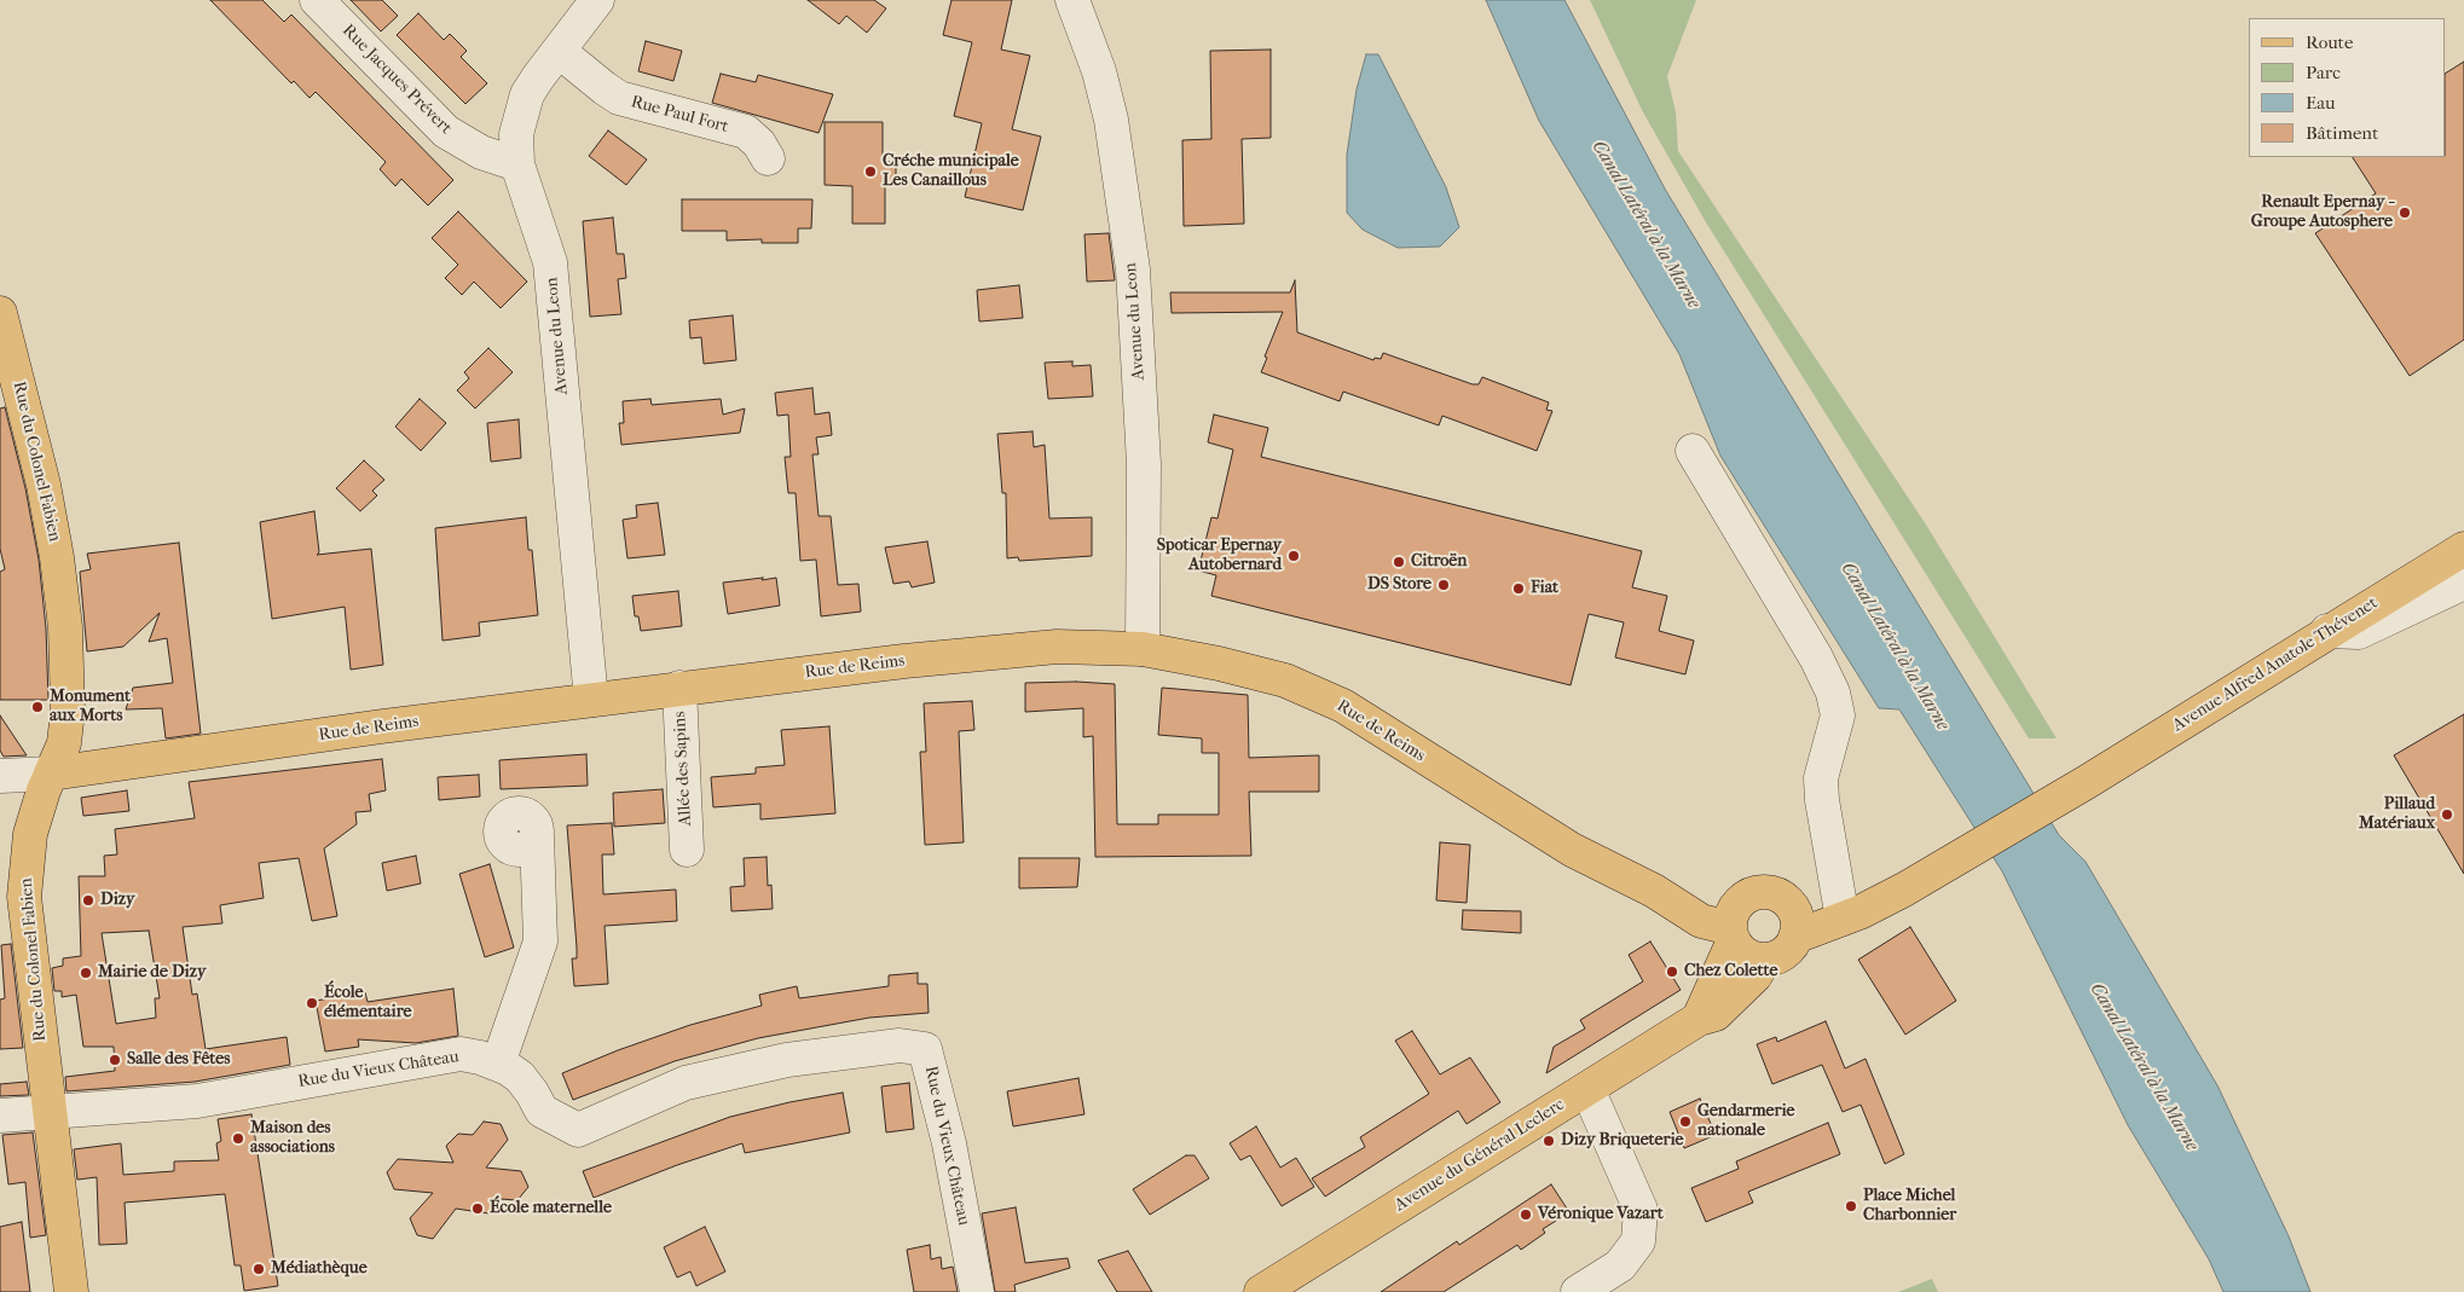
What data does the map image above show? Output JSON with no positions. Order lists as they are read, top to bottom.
{
  "streets": {
    "main road": [
      "Rue du Colonel Fabien",
      "Avenue Alfred Anatole Thévenet",
      "Rue de Reims",
      "Avenue du Général Leclerc"
    ],
    "street": [
      "Rue Jacques Prévert",
      "Rue Paul Fort",
      "Avenue du Leon",
      "Allée des Sapins",
      "Rue du Vieux Château"
    ]
  },
  "crossings": [
    ["Rue Jacques Prévert", "Avenue du Leon"],
    ["Rue Paul Fort", "Avenue du Leon"],
    ["Avenue du Leon", "Rue de Reims"],
    ["Rue du Colonel Fabien", "Rue de Reims"],
    ["Rue du Colonel Fabien", "Rue du Vieux Château"],
    ["Avenue Alfred Anatole Thévenet", "Rue de Reims"],
    ["Avenue Alfred Anatole Thévenet", "Avenue du Général Leclerc"],
    ["Rue de Reims", "Allée des Sapins"],
    ["Rue de Reims", "Avenue du Général Leclerc"]
  ],
  "water": ["Canal Latéral à la Marne"],
  "places": [
    "Créche municipale Les Canaillous",
    "Renault Epernay - Groupe Autosphere",
    "Spoticar Epernay Autobernard",
    "Citroën",
    "DS Store",
    "Fiat",
    "Monument aux Morts",
    "Pillaud Matériaux",
    "Dizy",
    "Chez Colette",
    "Mairie de Dizy",
    "École élémentaire",
    "Salle des Fêtes",
    "Gendarmerie nationale",
    "Maison des associations",
    "Dizy Briqueterie",
    "Place Michel Charbonnier",
    "École maternelle",
    "Véronique Vazart",
    "Médiathèque"
  ],
  "legend": [
    "Route",
    "Parc",
    "Eau",
    "Bâtiment"
  ]
}
